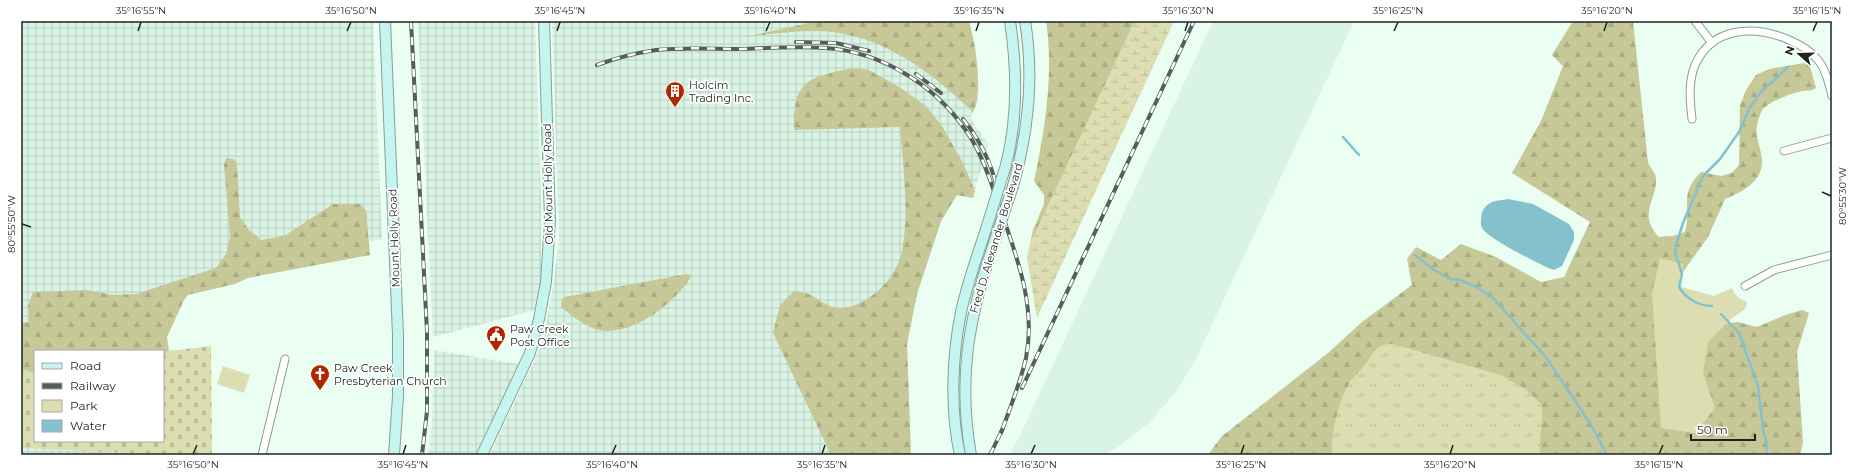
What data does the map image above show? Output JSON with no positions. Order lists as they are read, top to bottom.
{
  "streets": {
    "main road": ["Old Mount Holly Road", "Mount Holly Road", "Fred D. Alexander Boulevard"]
  },
  "places": {
    "building": ["Holcim Trading Inc."],
    "public building": ["Paw Creek Post Office"],
    "church": ["Paw Creek Presbyterian Church"]
  },
  "legend": [
    "Road",
    "Railway",
    "Park",
    "Water"
  ],
  "scale_bar": "50 m",
  "north": "left",
  "coordinates": [
    "35°16'55\"N",
    "35°16'50\"N",
    "35°16'45\"N",
    "35°16'40\"N",
    "35°16'35\"N",
    "35°16'30\"N",
    "35°16'25\"N",
    "35°16'20\"N",
    "35°16'15\"N",
    "80°55'30\"W",
    "80°55'50\"W"
  ]
}
